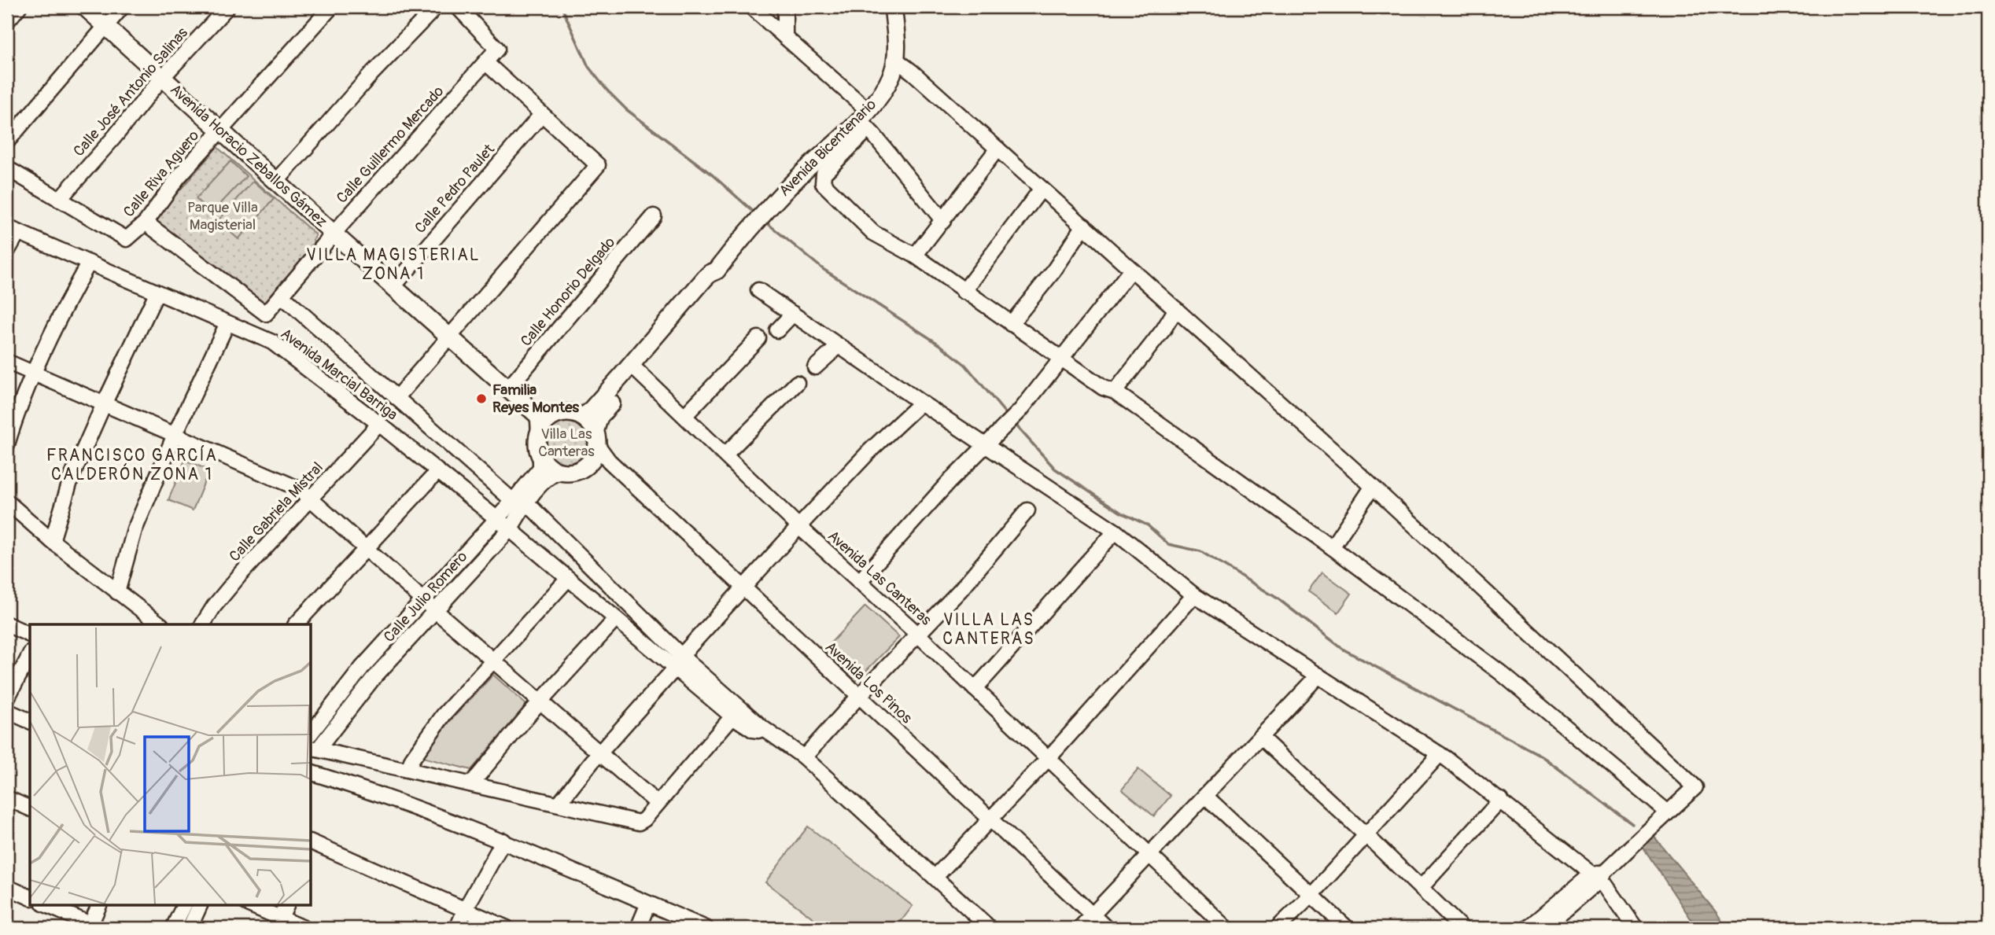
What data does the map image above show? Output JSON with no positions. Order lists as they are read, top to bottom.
{
  "streets": {
    "main road": ["Avenida Bicentenario", "Avenida Horacio Zeballos Gámez"],
    "street": [
      "Calle José Antonio Salinas",
      "Calle Guillermo Mercado",
      "Calle Riva Aguero",
      "Calle Pedro Paulet",
      "Calle Honorio Delgado",
      "Avenida Marcial Barriga",
      "Calle Gabriela Mistral",
      "Avenida Las Canteras",
      "Calle Julio Romero",
      "Avenida Los Pinos"
    ]
  },
  "crossings": [
    ["Calle José Antonio Salinas", "Avenida Horacio Zeballos Gámez"],
    ["Calle José Antonio Salinas", "Calle Riva Aguero"],
    ["Calle Guillermo Mercado", "Avenida Horacio Zeballos Gámez"],
    ["Calle Guillermo Mercado", "Calle Riva Aguero"],
    ["Avenida Bicentenario", "Avenida Las Canteras"],
    ["Avenida Bicentenario", "Calle Julio Romero"],
    ["Avenida Bicentenario", "Avenida Los Pinos"],
    ["Avenida Horacio Zeballos Gámez", "Calle Riva Aguero"],
    ["Avenida Horacio Zeballos Gámez", "Calle Pedro Paulet"],
    ["Avenida Horacio Zeballos Gámez", "Calle Honorio Delgado"],
    ["Avenida Marcial Barriga", "Calle Gabriela Mistral"],
    ["Avenida Marcial Barriga", "Calle Julio Romero"],
    ["Calle Julio Romero", "Avenida Los Pinos"]
  ],
  "districts": ["VILLA MAGISTERIAL ZONA 1", "FRANCISCO GARCÍA CALDERÓN ZONA 1", "VILLA LAS CANTERAS"],
  "parks": ["Parque Villa Magisterial", "Villa Las Canteras"],
  "places": ["Familia Reyes Montes"]
}
